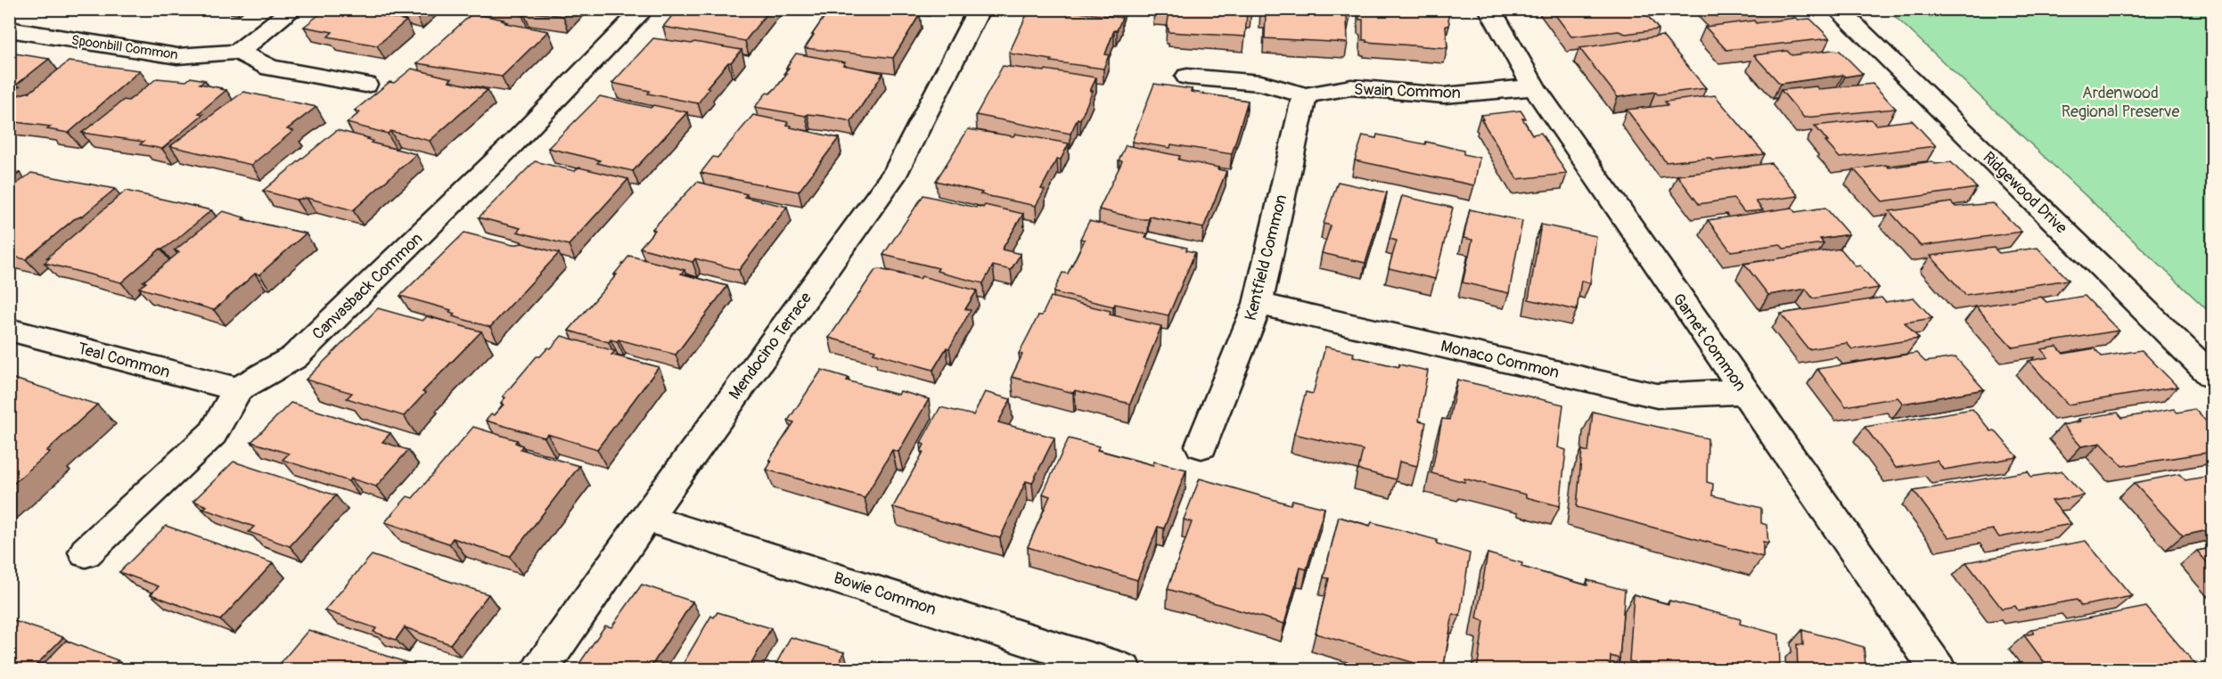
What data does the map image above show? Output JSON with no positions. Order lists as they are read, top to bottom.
{
  "streets": {
    "street": [
      "Spoonbill Common",
      "Swain Common",
      "Ridgewood Drive",
      "Kentfield Common",
      "Canvasback Common",
      "Garnet Common",
      "Mendocino Terrace",
      "Monaco Common",
      "Teal Common",
      "Bowie Common"
    ]
  },
  "crossings": [
    ["Swain Common", "Kentfield Common"],
    ["Swain Common", "Garnet Common"],
    ["Kentfield Common", "Monaco Common"],
    ["Canvasback Common", "Teal Common"],
    ["Garnet Common", "Monaco Common"],
    ["Mendocino Terrace", "Bowie Common"]
  ],
  "parks": ["Ardenwood Regional Preserve"]
}
